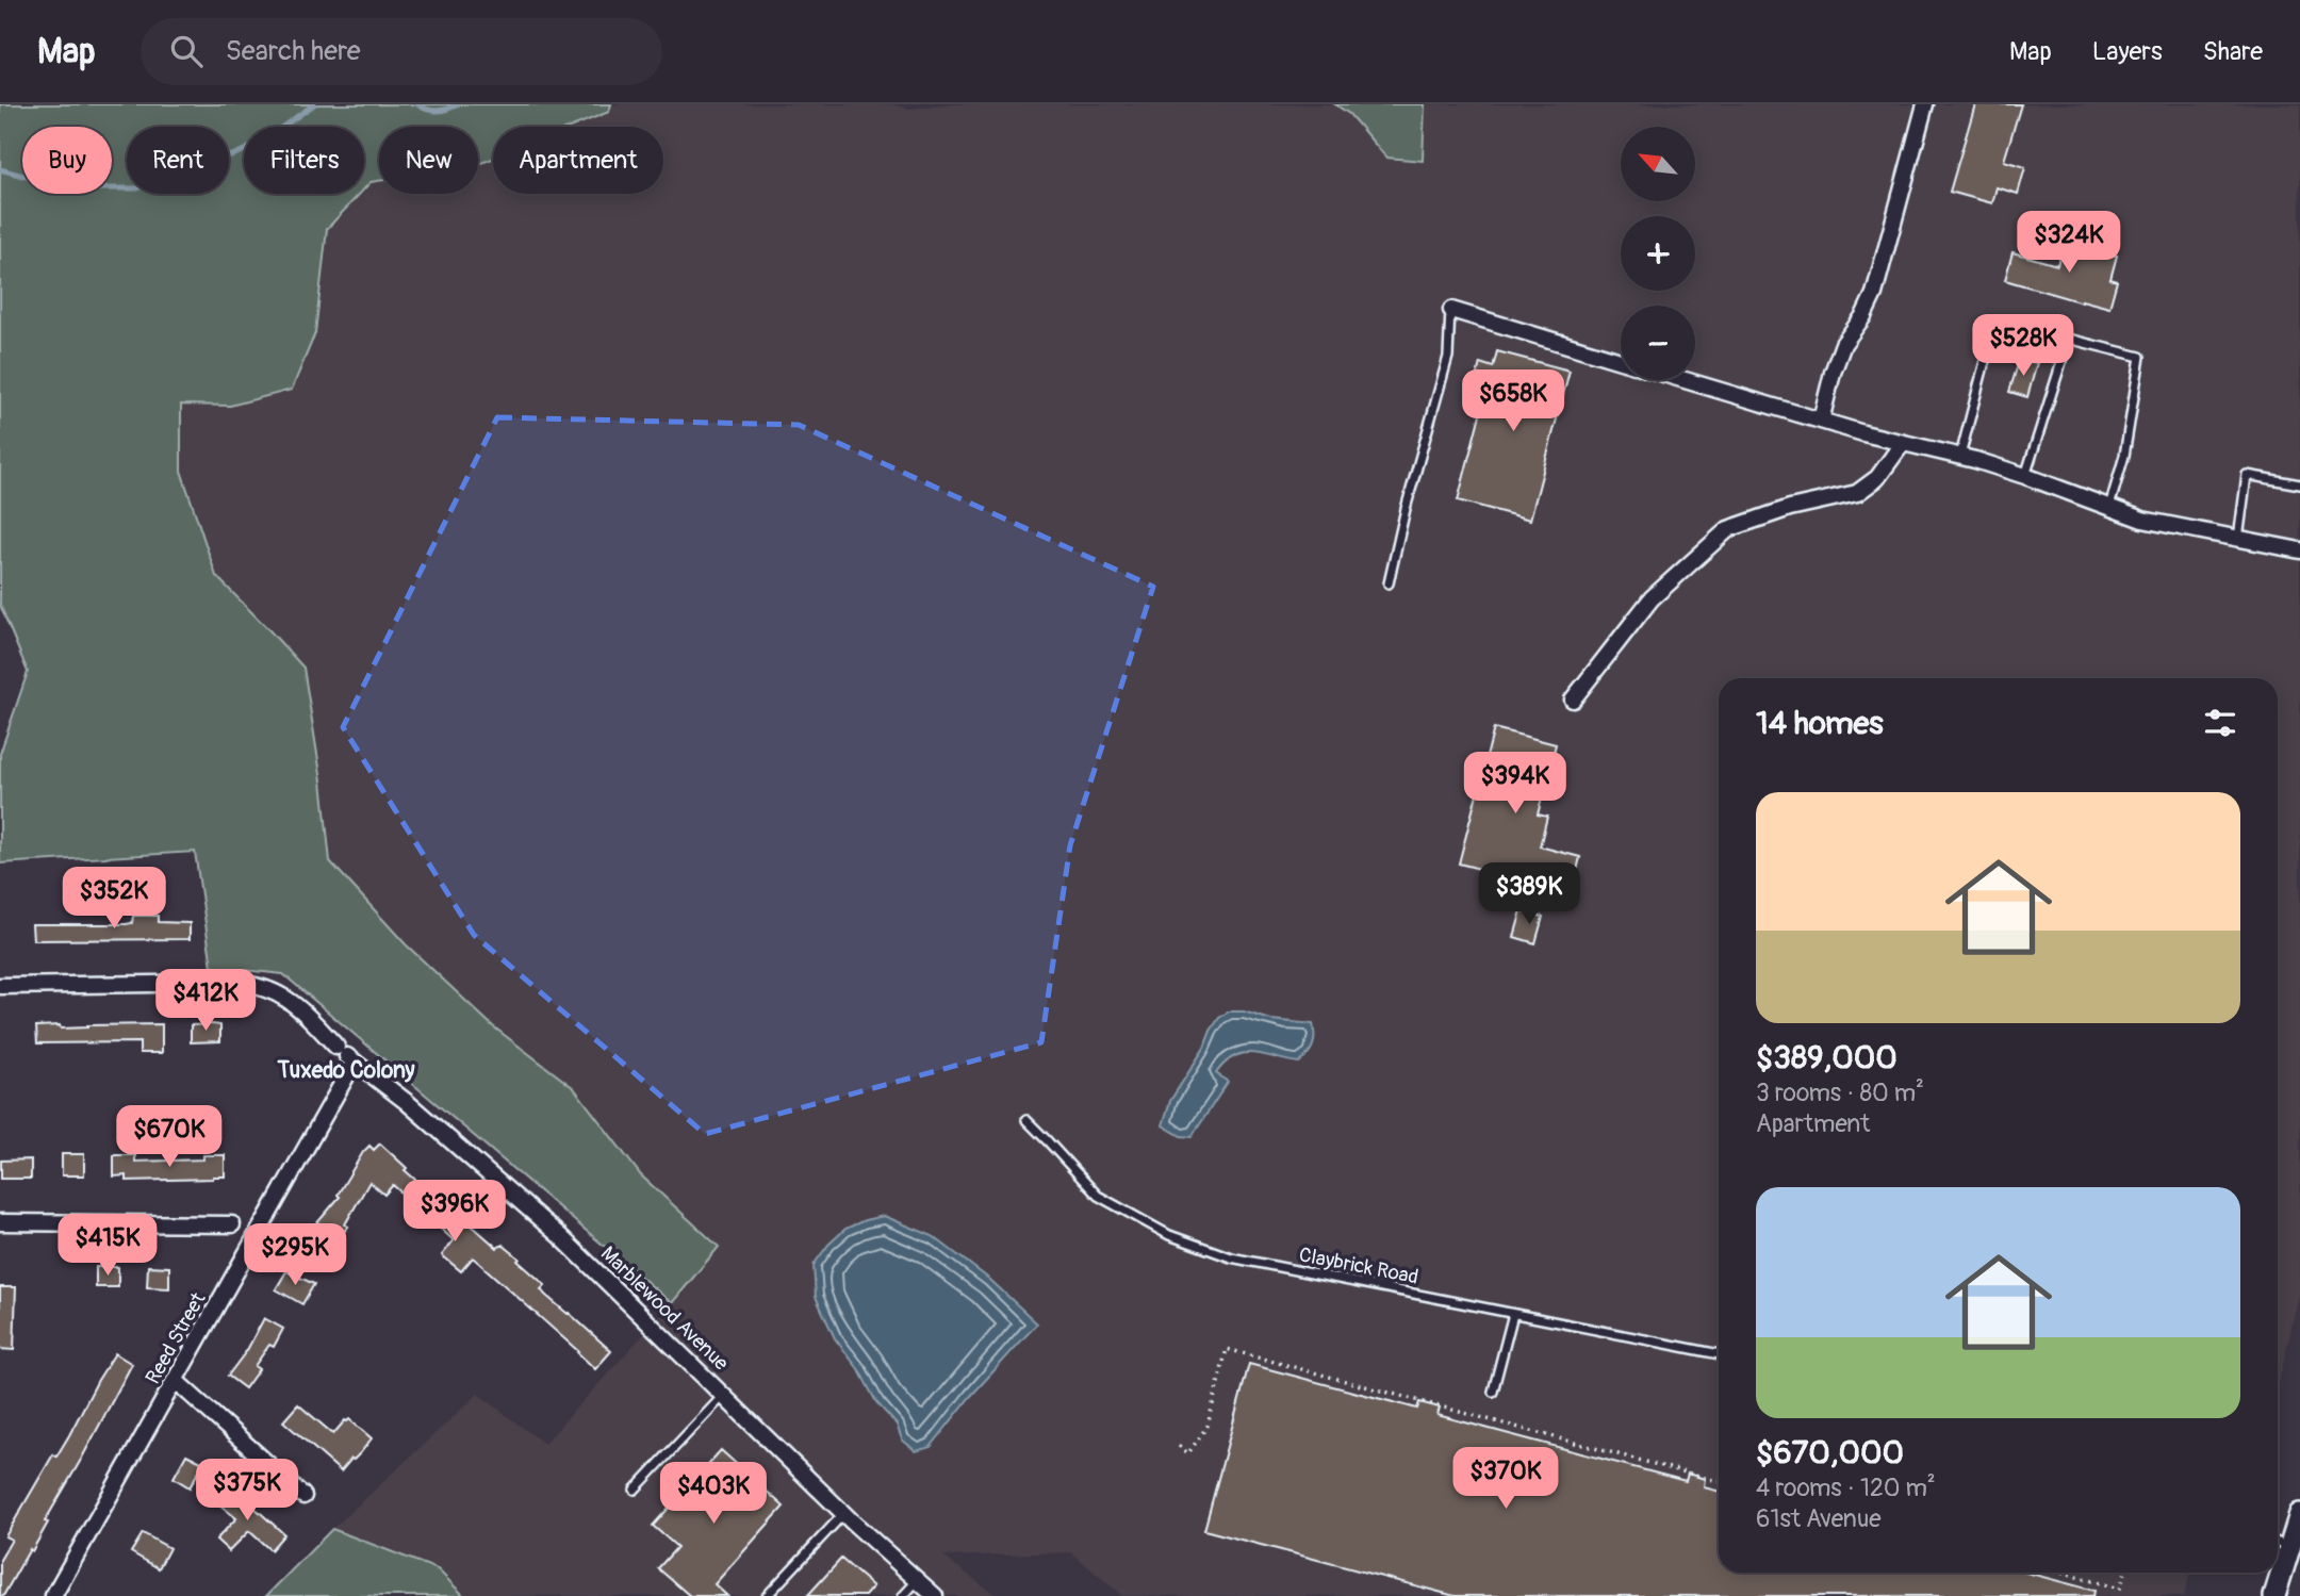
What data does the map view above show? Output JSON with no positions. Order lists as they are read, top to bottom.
{
  "streets": {
    "street": ["Marblewood Avenue", "Reed Street"],
    "lane": ["Claybrick Road"]
  },
  "crossings": [
    ["Marblewood Avenue", "Reed Street"]
  ],
  "districts": ["Tuxedo Colony"],
  "north": "top left",
  "page": {
    "header": "Map",
    "search": "Search here",
    "nav": ["Map", "Layers", "Share"],
    "map_buttons": ["+", "−"],
    "chip": [
      "Buy",
      "Rent",
      "Filters",
      "New",
      "Apartment"
    ],
    "price": [
      "$324K",
      "$528K",
      "$658K",
      "$394K",
      "$389K",
      "$352K",
      "$412K",
      "$670K",
      "$396K",
      "$415K",
      "$295K",
      "$370K",
      "$375K",
      "$403K"
    ],
    "heading": "14 homes",
    "list": [
      {
        "name": "$389,000",
        "note": "3 rooms · 80 m² · Apartment"
      },
      {
        "name": "$670,000",
        "note": "4 rooms · 120 m² · 61st Avenue"
      }
    ]
  }
}
